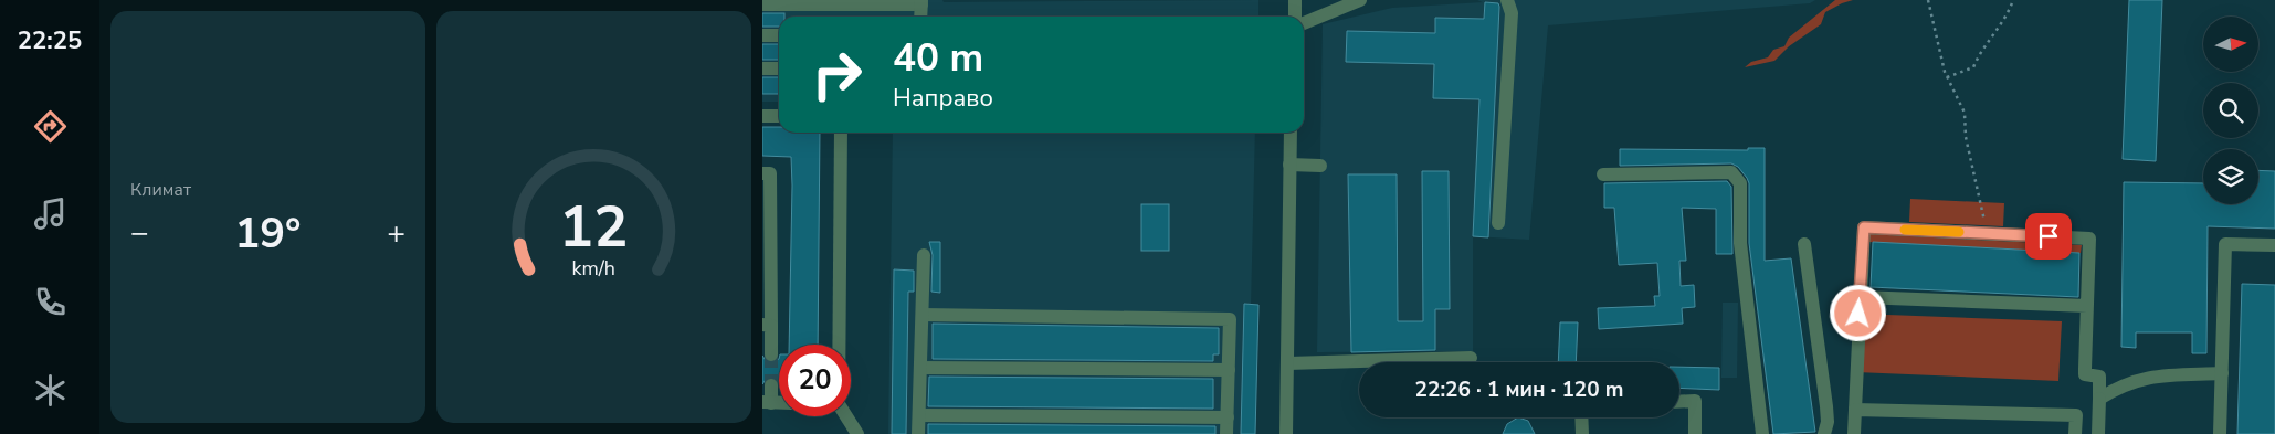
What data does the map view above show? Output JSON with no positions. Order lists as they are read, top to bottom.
{
  "north": "right",
  "page": {
    "tabs": "22:25",
    "tile": "Климат",
    "turn": ["40 m", "Направо"],
    "heat": ["−", "19°", "+"],
    "limit": "20",
    "trip": "22:26 · 1 мин · 120 m",
    "gauge": ["12", "km/h"]
  }
}
